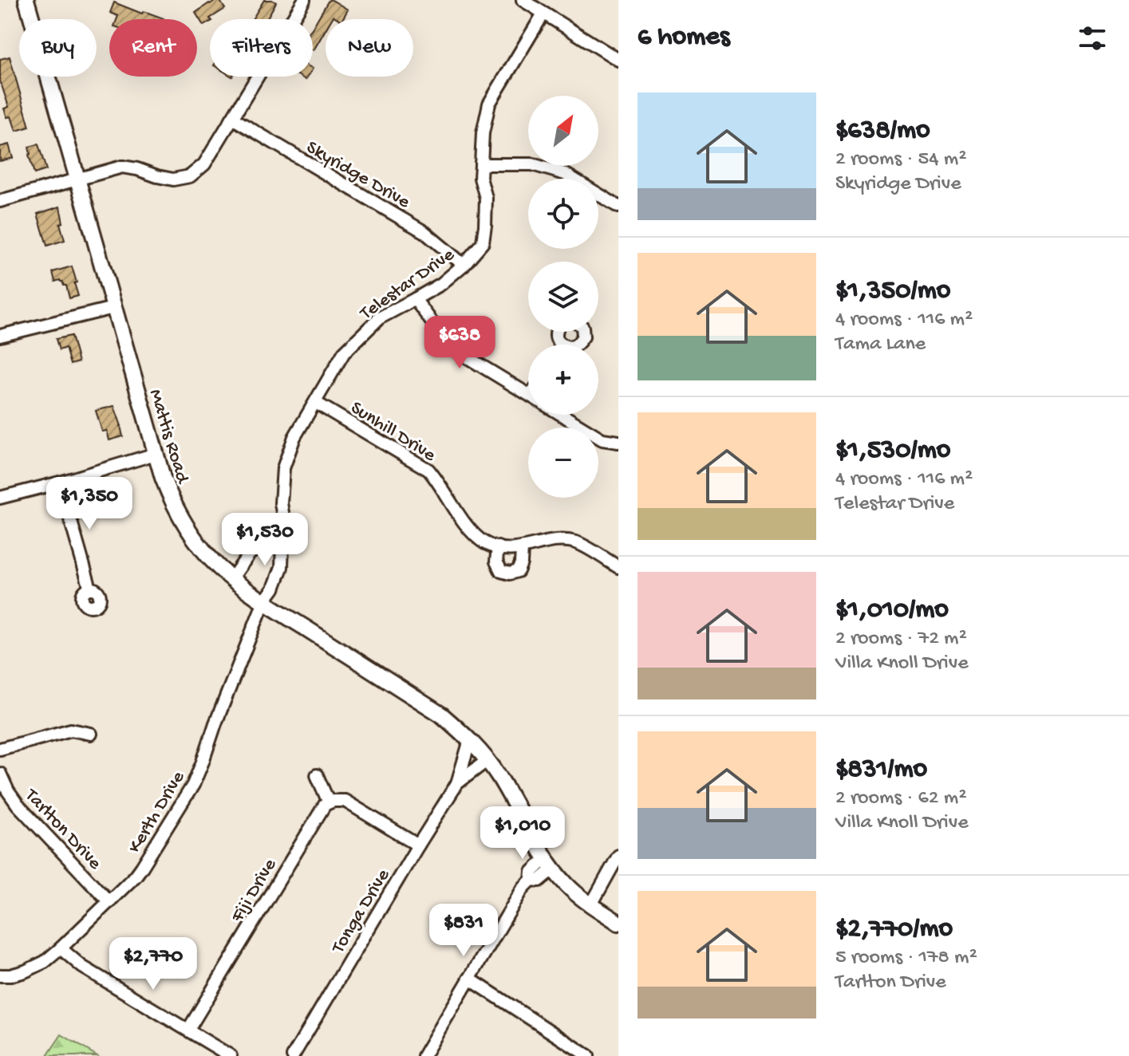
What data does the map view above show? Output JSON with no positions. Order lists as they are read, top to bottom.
{
  "streets": {
    "main road": ["Mattis Road"],
    "street": [
      "Skyridge Drive",
      "Telestar Drive",
      "Sunhill Drive",
      "Kerth Drive",
      "Tarlton Drive",
      "Fiji Drive",
      "Tonga Drive"
    ]
  },
  "crossings": [
    ["Skyridge Drive", "Telestar Drive"],
    ["Telestar Drive", "Sunhill Drive"],
    ["Telestar Drive", "Mattis Road"],
    ["Telestar Drive", "Kerth Drive"],
    ["Mattis Road", "Kerth Drive"],
    ["Mattis Road", "Tonga Drive"],
    ["Kerth Drive", "Tarlton Drive"]
  ],
  "north": "top right",
  "page": {
    "heading": "6 homes",
    "chip": [
      "Buy",
      "Rent",
      "Filters",
      "New"
    ],
    "list": [
      {
        "name": "$638/mo",
        "note": "2 rooms · 54 m² · Skyridge Drive"
      },
      {
        "name": "$1,350/mo",
        "note": "4 rooms · 116 m² · Tama Lane"
      },
      {
        "name": "$1,530/mo",
        "note": "4 rooms · 116 m² · Telestar Drive"
      },
      {
        "name": "$1,010/mo",
        "note": "2 rooms · 72 m² · Villa Knoll Drive"
      },
      {
        "name": "$831/mo",
        "note": "2 rooms · 62 m² · Villa Knoll Drive"
      },
      {
        "name": "$2,770/mo",
        "note": "5 rooms · 178 m² · Tarlton Drive"
      }
    ],
    "map_buttons": ["+", "−"],
    "price": [
      "$638",
      "$1,350",
      "$1,530",
      "$1,010",
      "$831",
      "$2,770"
    ]
  }
}
